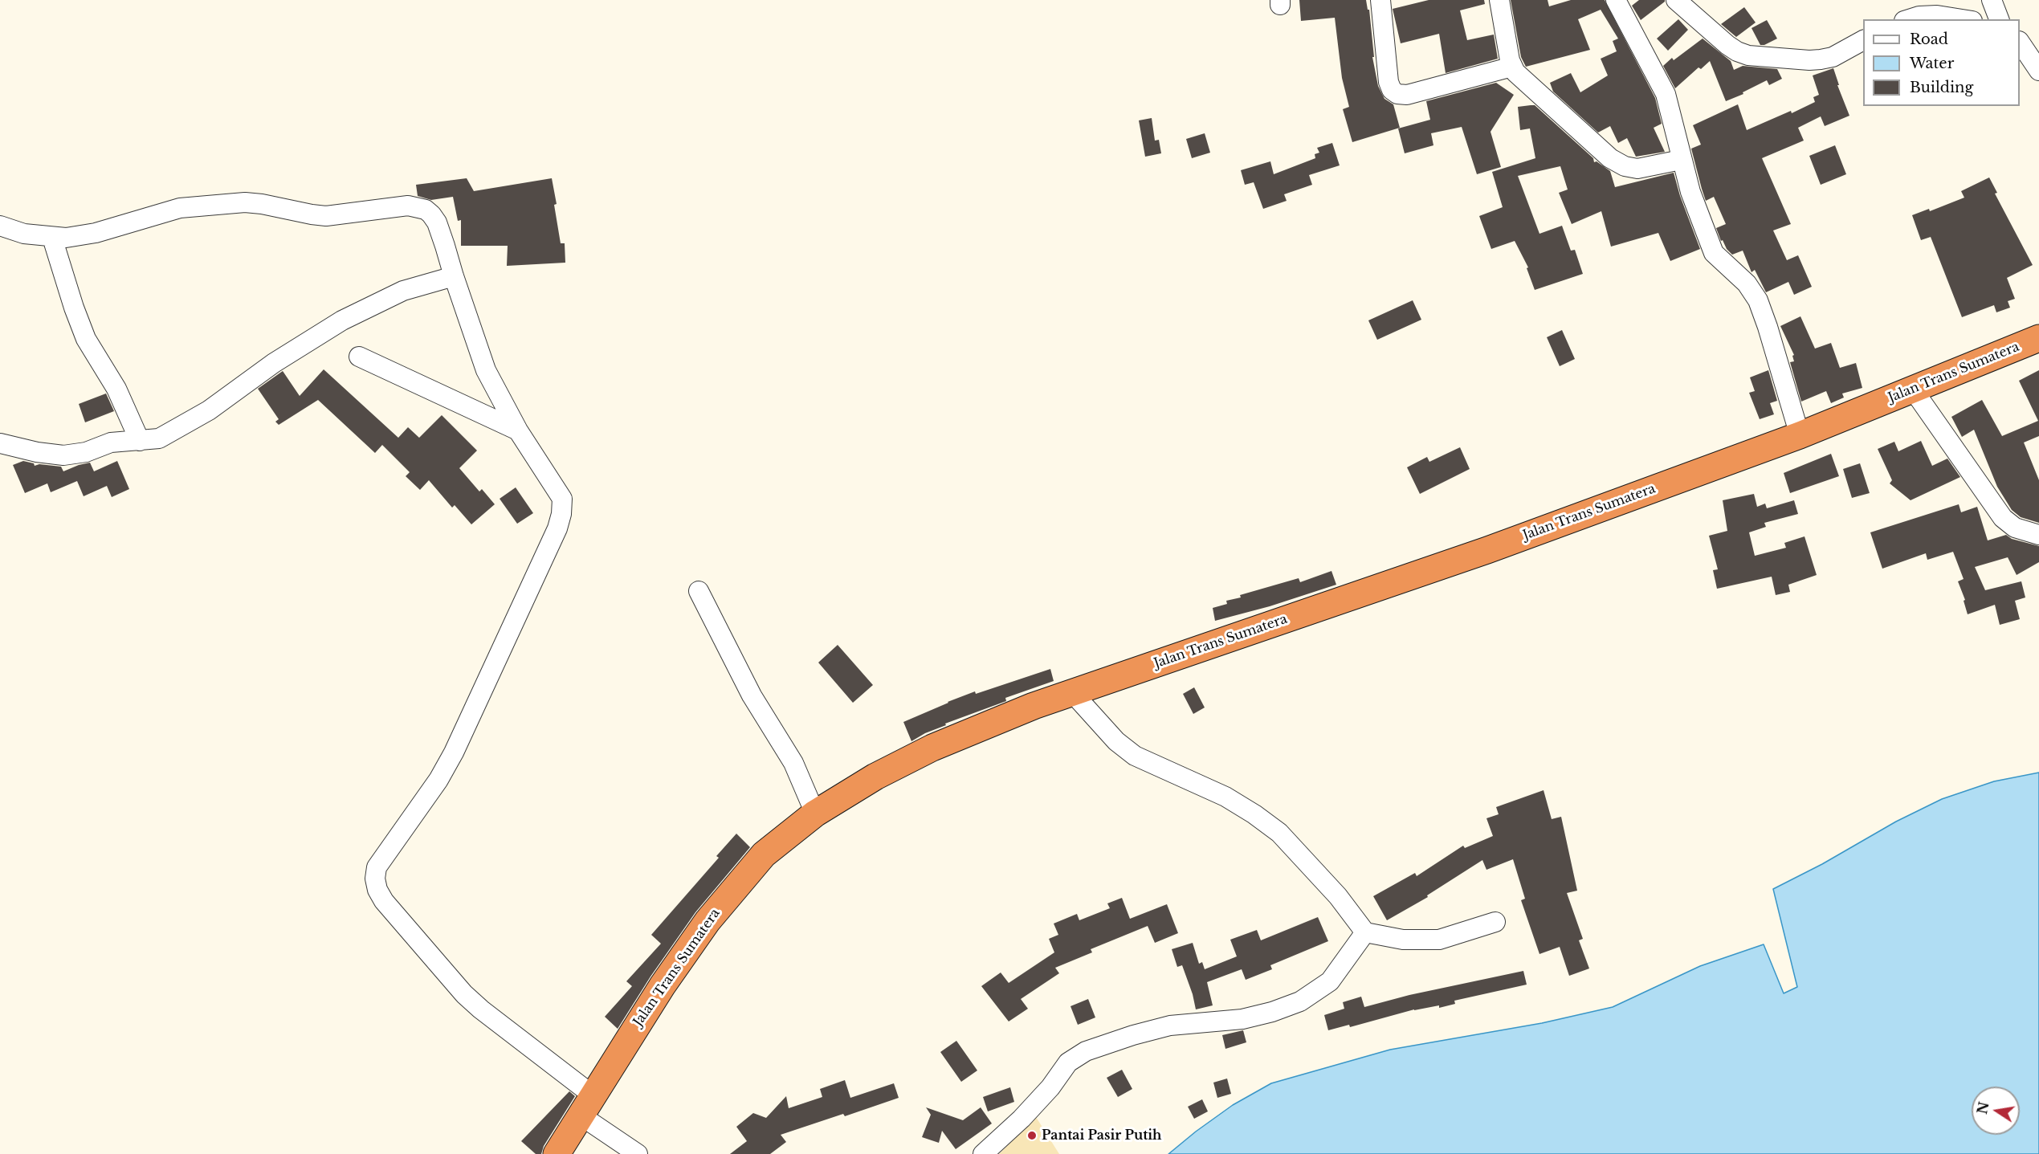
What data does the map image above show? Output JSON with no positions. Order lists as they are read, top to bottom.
{
  "streets": {
    "highway": ["Jalan Trans Sumatera"]
  },
  "places": ["Pantai Pasir Putih"],
  "legend": ["Road", "Water", "Building"],
  "north": "left"
}
